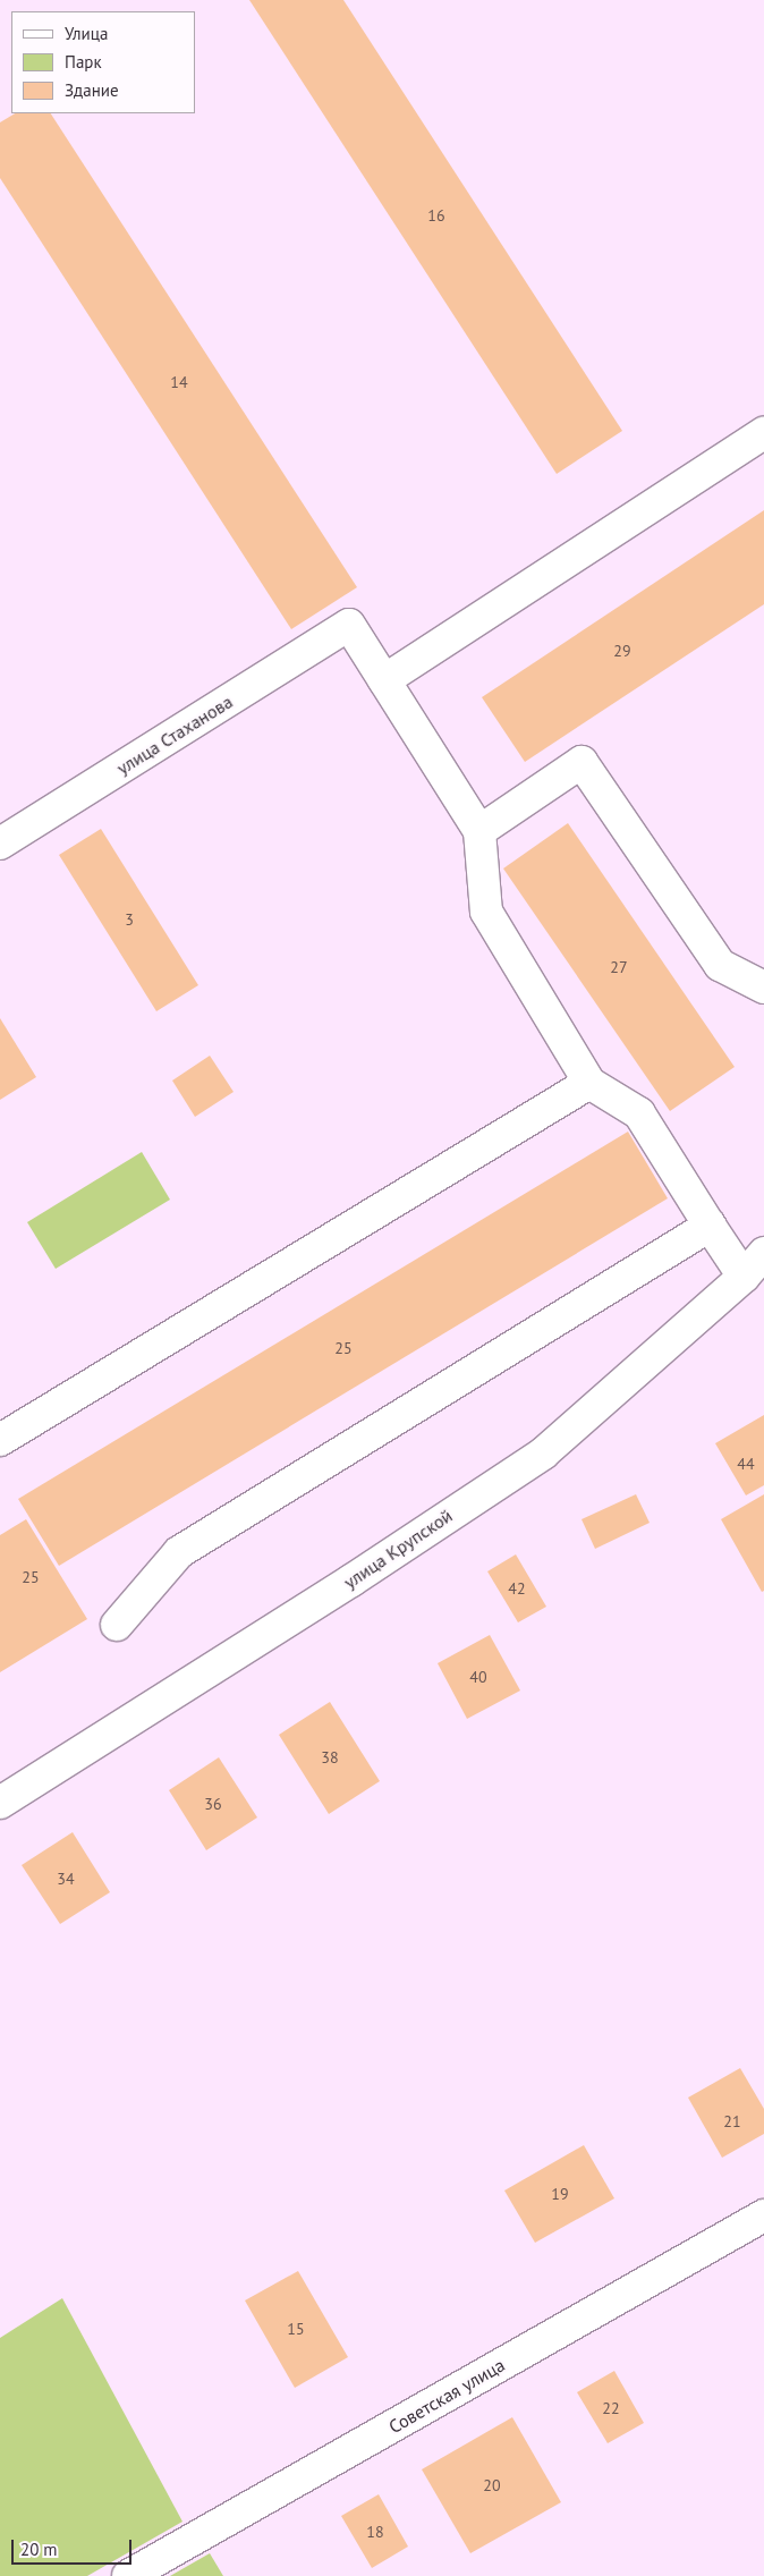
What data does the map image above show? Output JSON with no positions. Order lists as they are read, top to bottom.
{
  "streets": {
    "street": ["улица Стаханова", "улица Крупской", "Советская улица"]
  },
  "house_numbers": [
    "16",
    "14",
    "29",
    "3",
    "27",
    "25",
    "44",
    "25",
    "42",
    "40",
    "38",
    "36",
    "34",
    "21",
    "19",
    "15",
    "22",
    "20",
    "18"
  ],
  "legend": ["Улица", "Парк", "Здание"],
  "scale_bar": "20 m"
}
